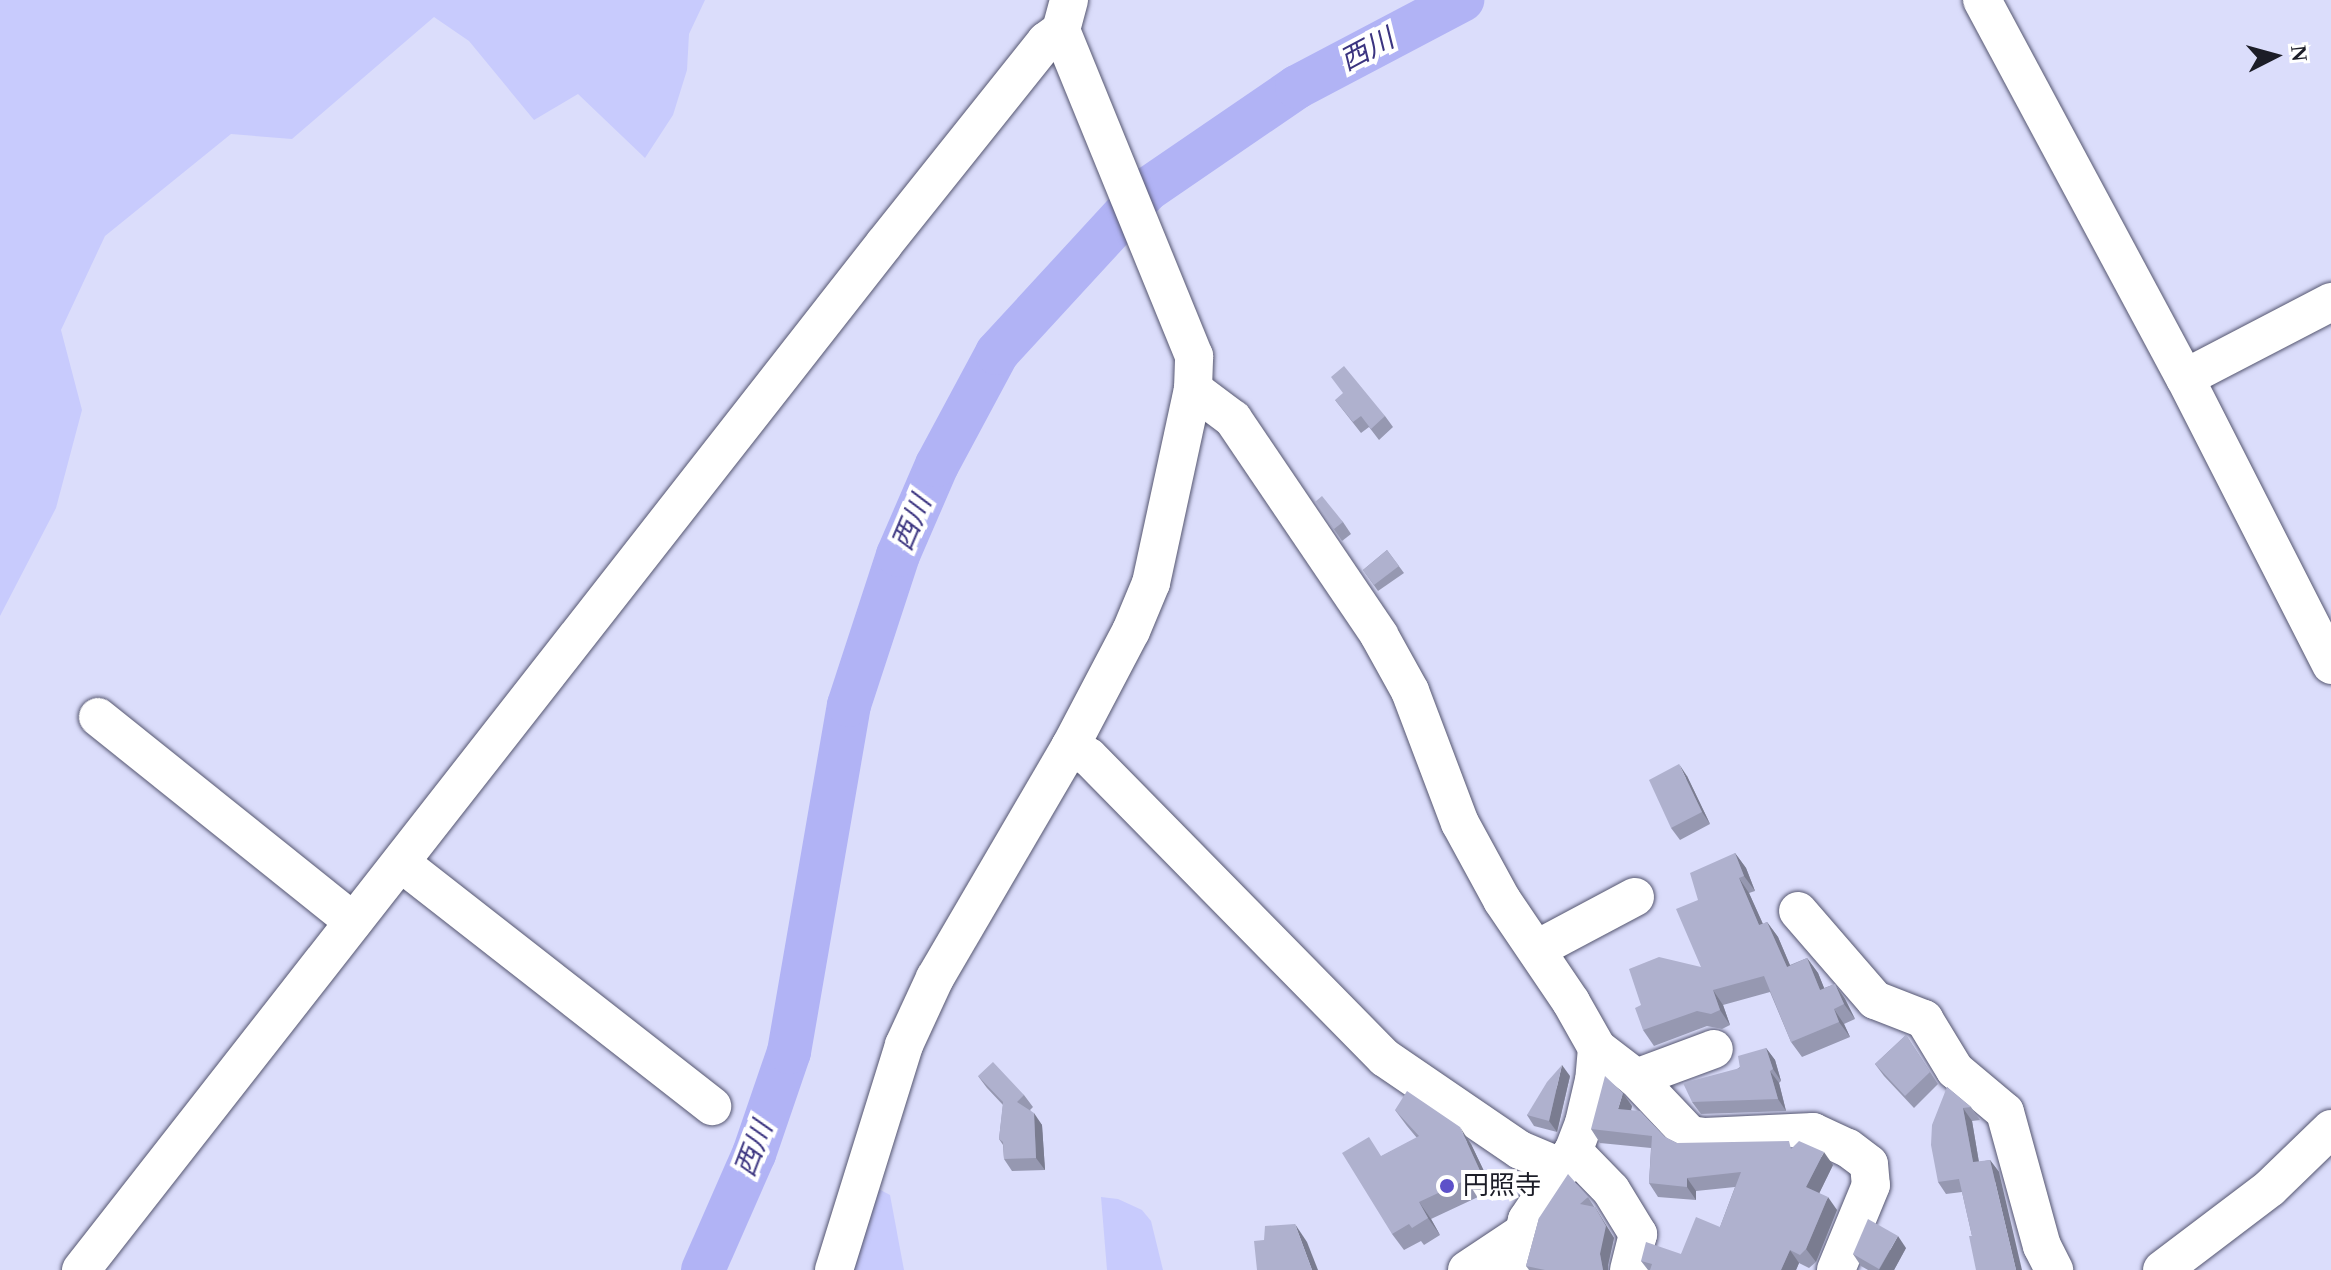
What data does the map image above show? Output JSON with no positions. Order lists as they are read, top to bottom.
{
  "water": ["西川"],
  "places": ["円照寺"],
  "north": "right"
}
